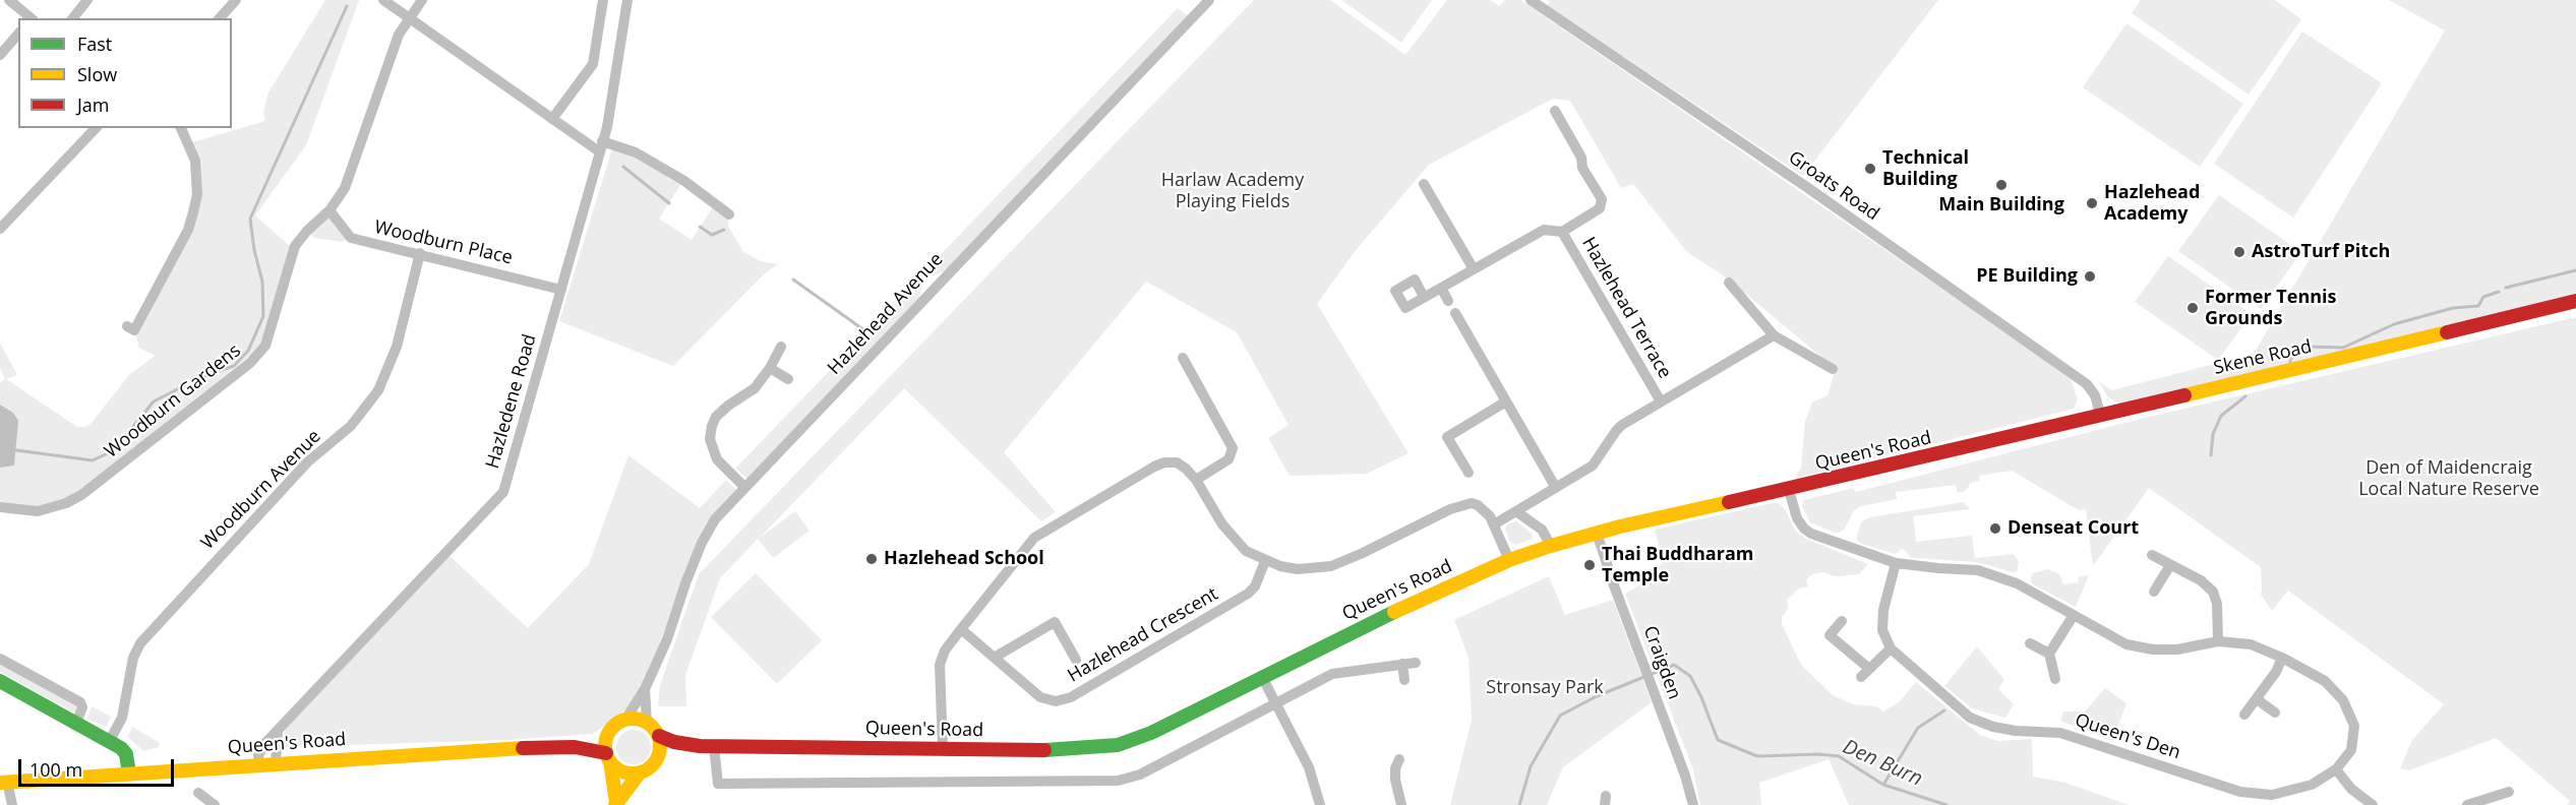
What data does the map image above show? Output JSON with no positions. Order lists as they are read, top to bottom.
{
  "streets": {
    "main road": ["Skene Road", "Queen's Road"],
    "street": [
      "Groats Road",
      "Woodburn Place",
      "Hazlehead Terrace",
      "Hazlehead Avenue",
      "Woodburn Gardens",
      "Hazledene Road",
      "Woodburn Avenue",
      "Hazlehead Crescent",
      "Craigden",
      "Queen's Den"
    ]
  },
  "crossings": [
    ["Groats Road", "Skene Road"],
    ["Groats Road", "Queen's Road"],
    ["Woodburn Place", "Woodburn Gardens"],
    ["Woodburn Place", "Hazledene Road"],
    ["Woodburn Place", "Woodburn Avenue"],
    ["Hazlehead Avenue", "Queen's Road"],
    ["Skene Road", "Queen's Road"],
    ["Hazledene Road", "Queen's Road"],
    ["Queen's Road", "Craigden"],
    ["Queen's Road", "Queen's Den"]
  ],
  "water": ["Den Burn"],
  "parks": ["Harlaw Academy Playing Fields", "Den of Maidencraig Local Nature Reserve", "Stronsay Park"],
  "places": [
    "Technical Building",
    "Main Building",
    "Hazlehead Academy",
    "AstroTurf Pitch",
    "PE Building",
    "Former Tennis Grounds",
    "Denseat Court",
    "Hazlehead School",
    "Thai Buddharam Temple"
  ],
  "legend": ["Fast", "Slow", "Jam"],
  "scale_bar": "100 m"
}
